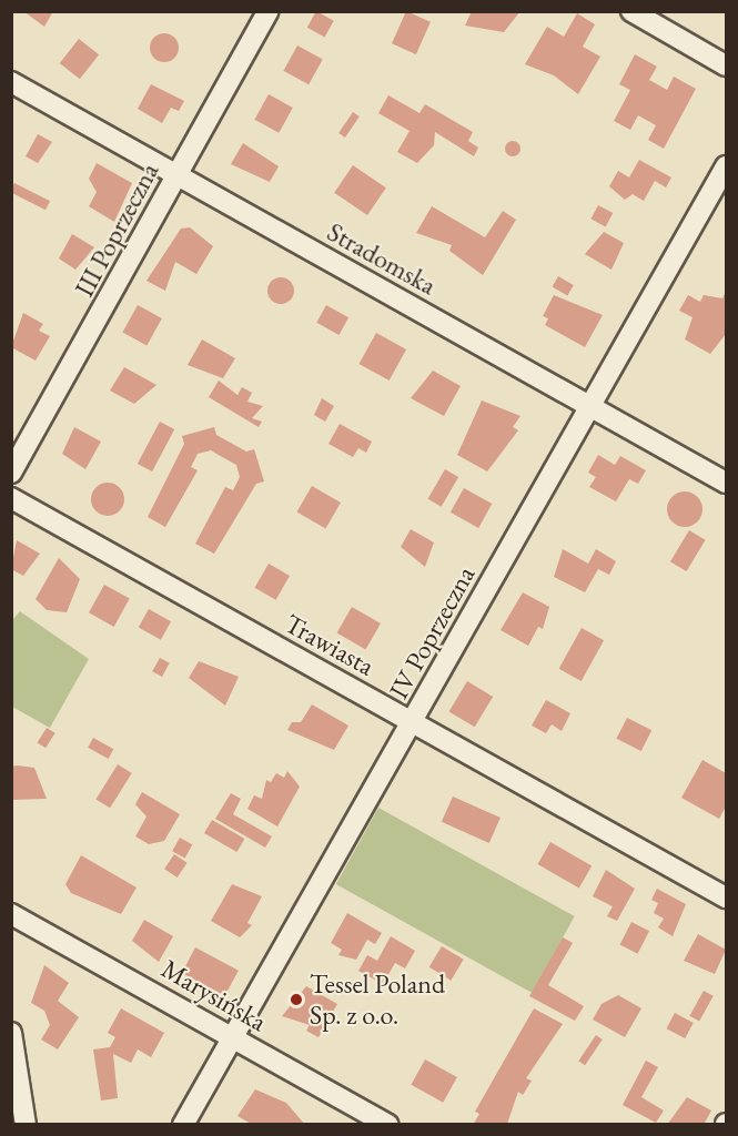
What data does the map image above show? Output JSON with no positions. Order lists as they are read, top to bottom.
{
  "streets": {
    "street": [
      "III Poprzeczna",
      "Stradomska",
      "IV Poprzeczna",
      "Trawiasta",
      "Marysińska"
    ]
  },
  "crossings": [
    ["III Poprzeczna", "Stradomska"],
    ["Stradomska", "IV Poprzeczna"],
    ["IV Poprzeczna", "Trawiasta"],
    ["IV Poprzeczna", "Marysińska"]
  ],
  "places": ["Tessel Poland Sp. z o.o."]
}
